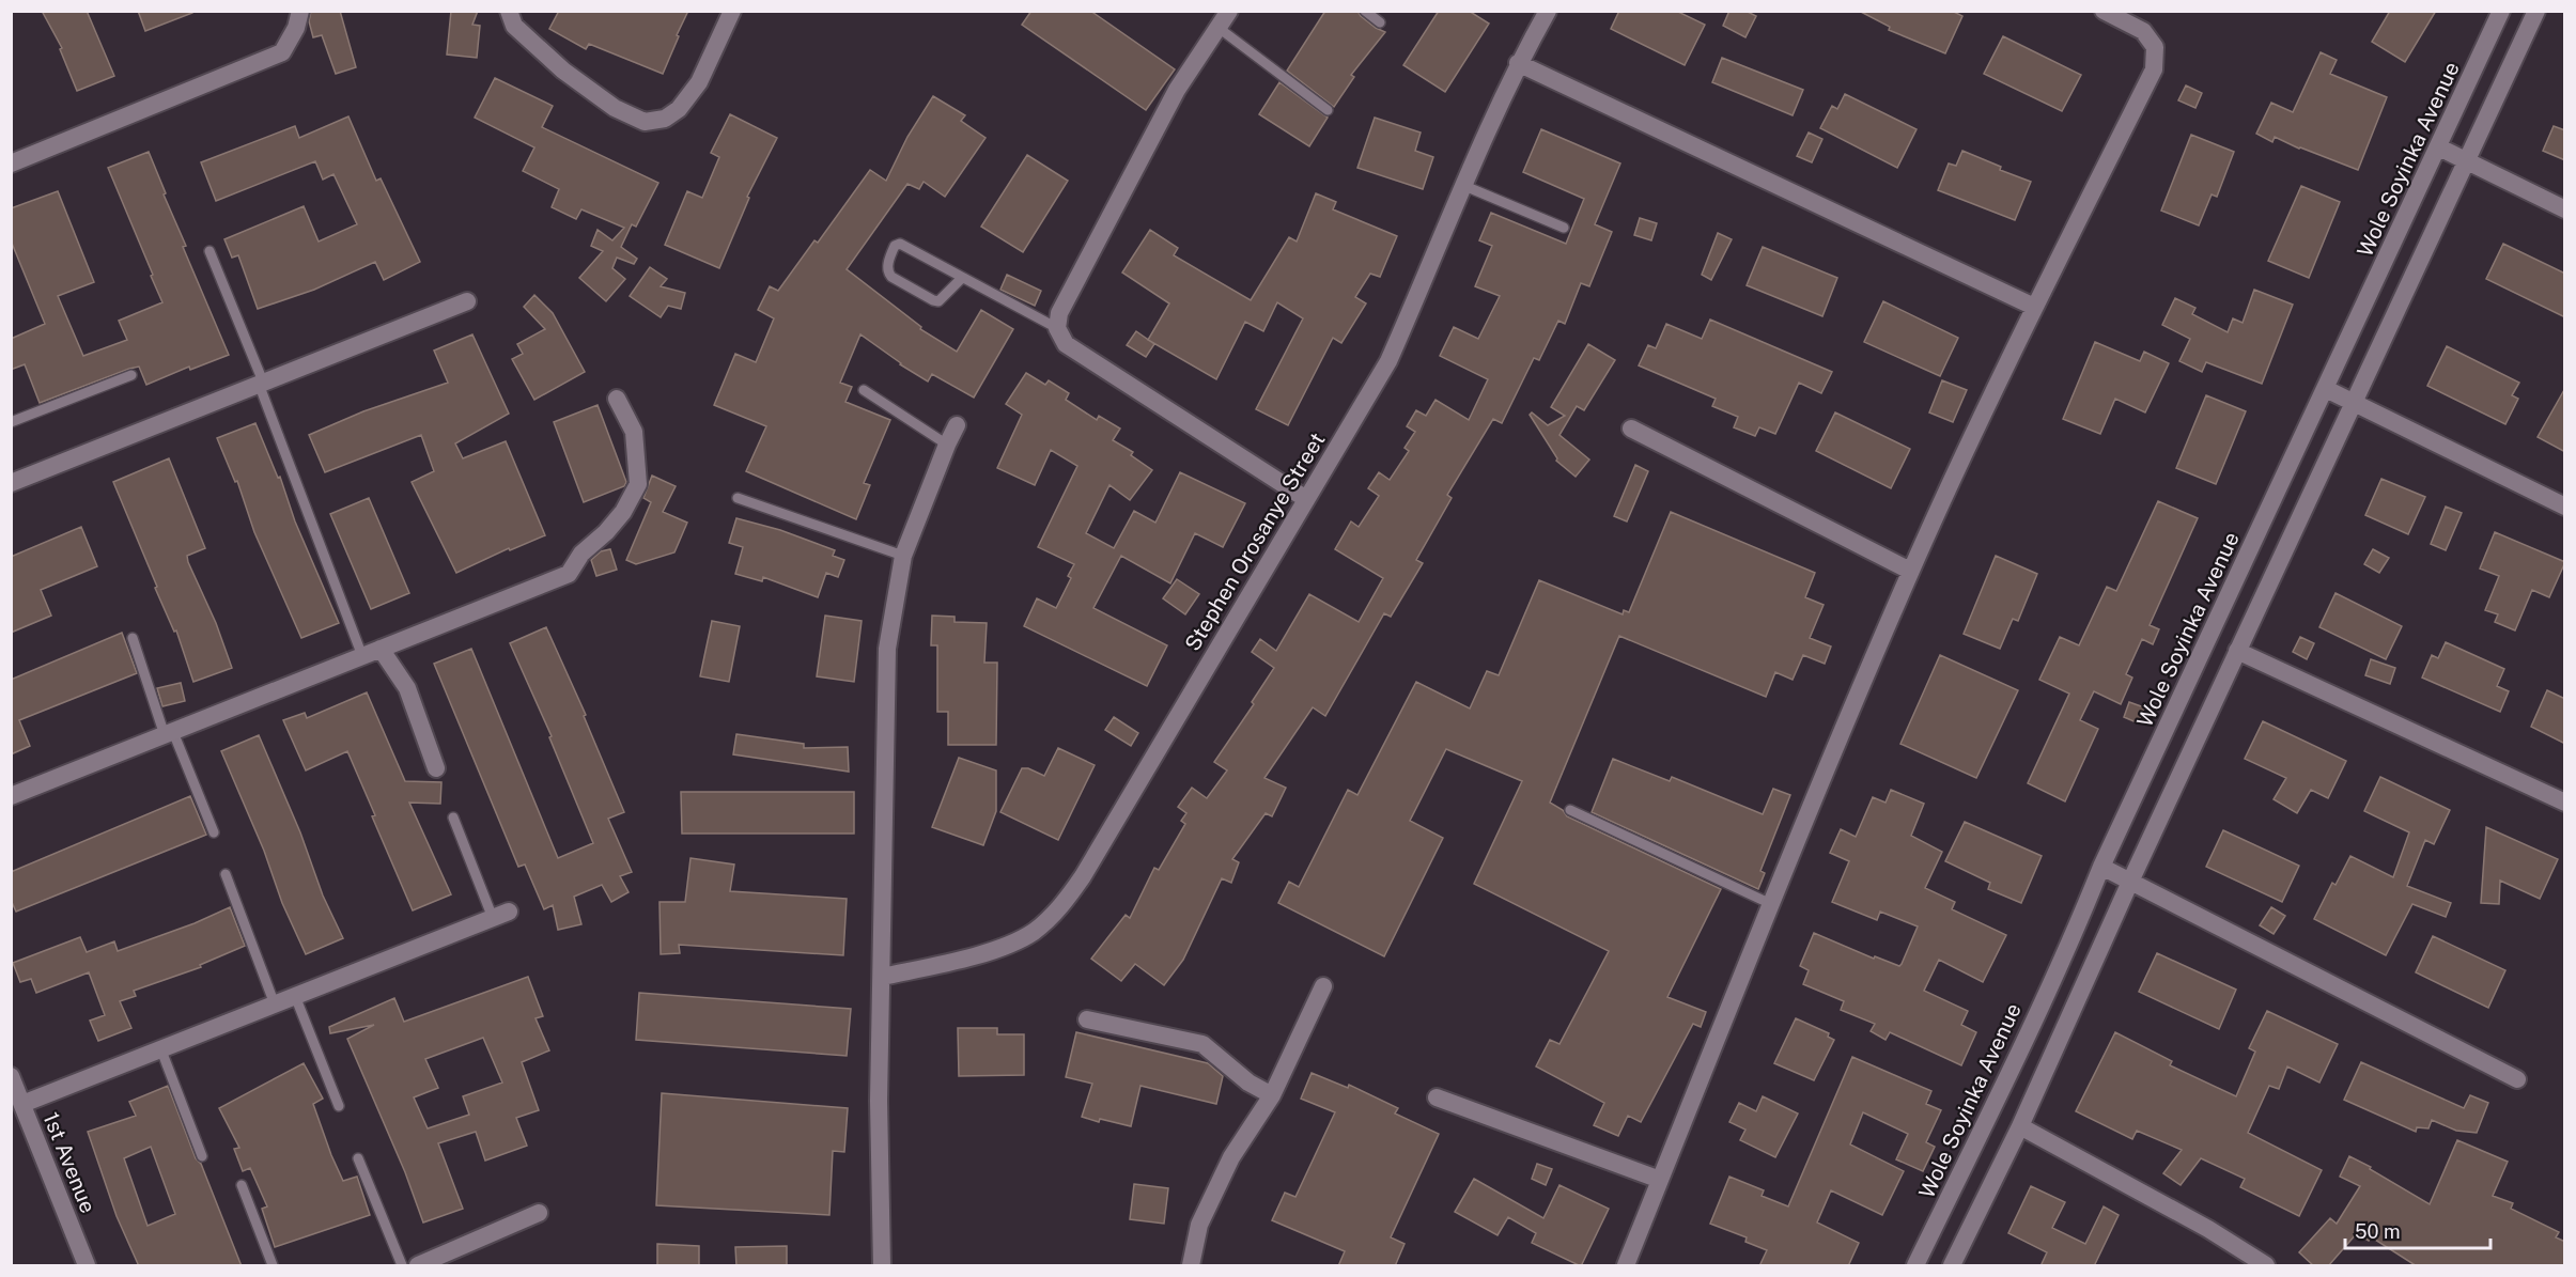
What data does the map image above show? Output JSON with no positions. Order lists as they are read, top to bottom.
{
  "streets": {
    "street": ["Wole Soyinka Avenue", "Stephen Orosanye Street", "1st Avenue"]
  },
  "scale_bar": "50 m"
}
